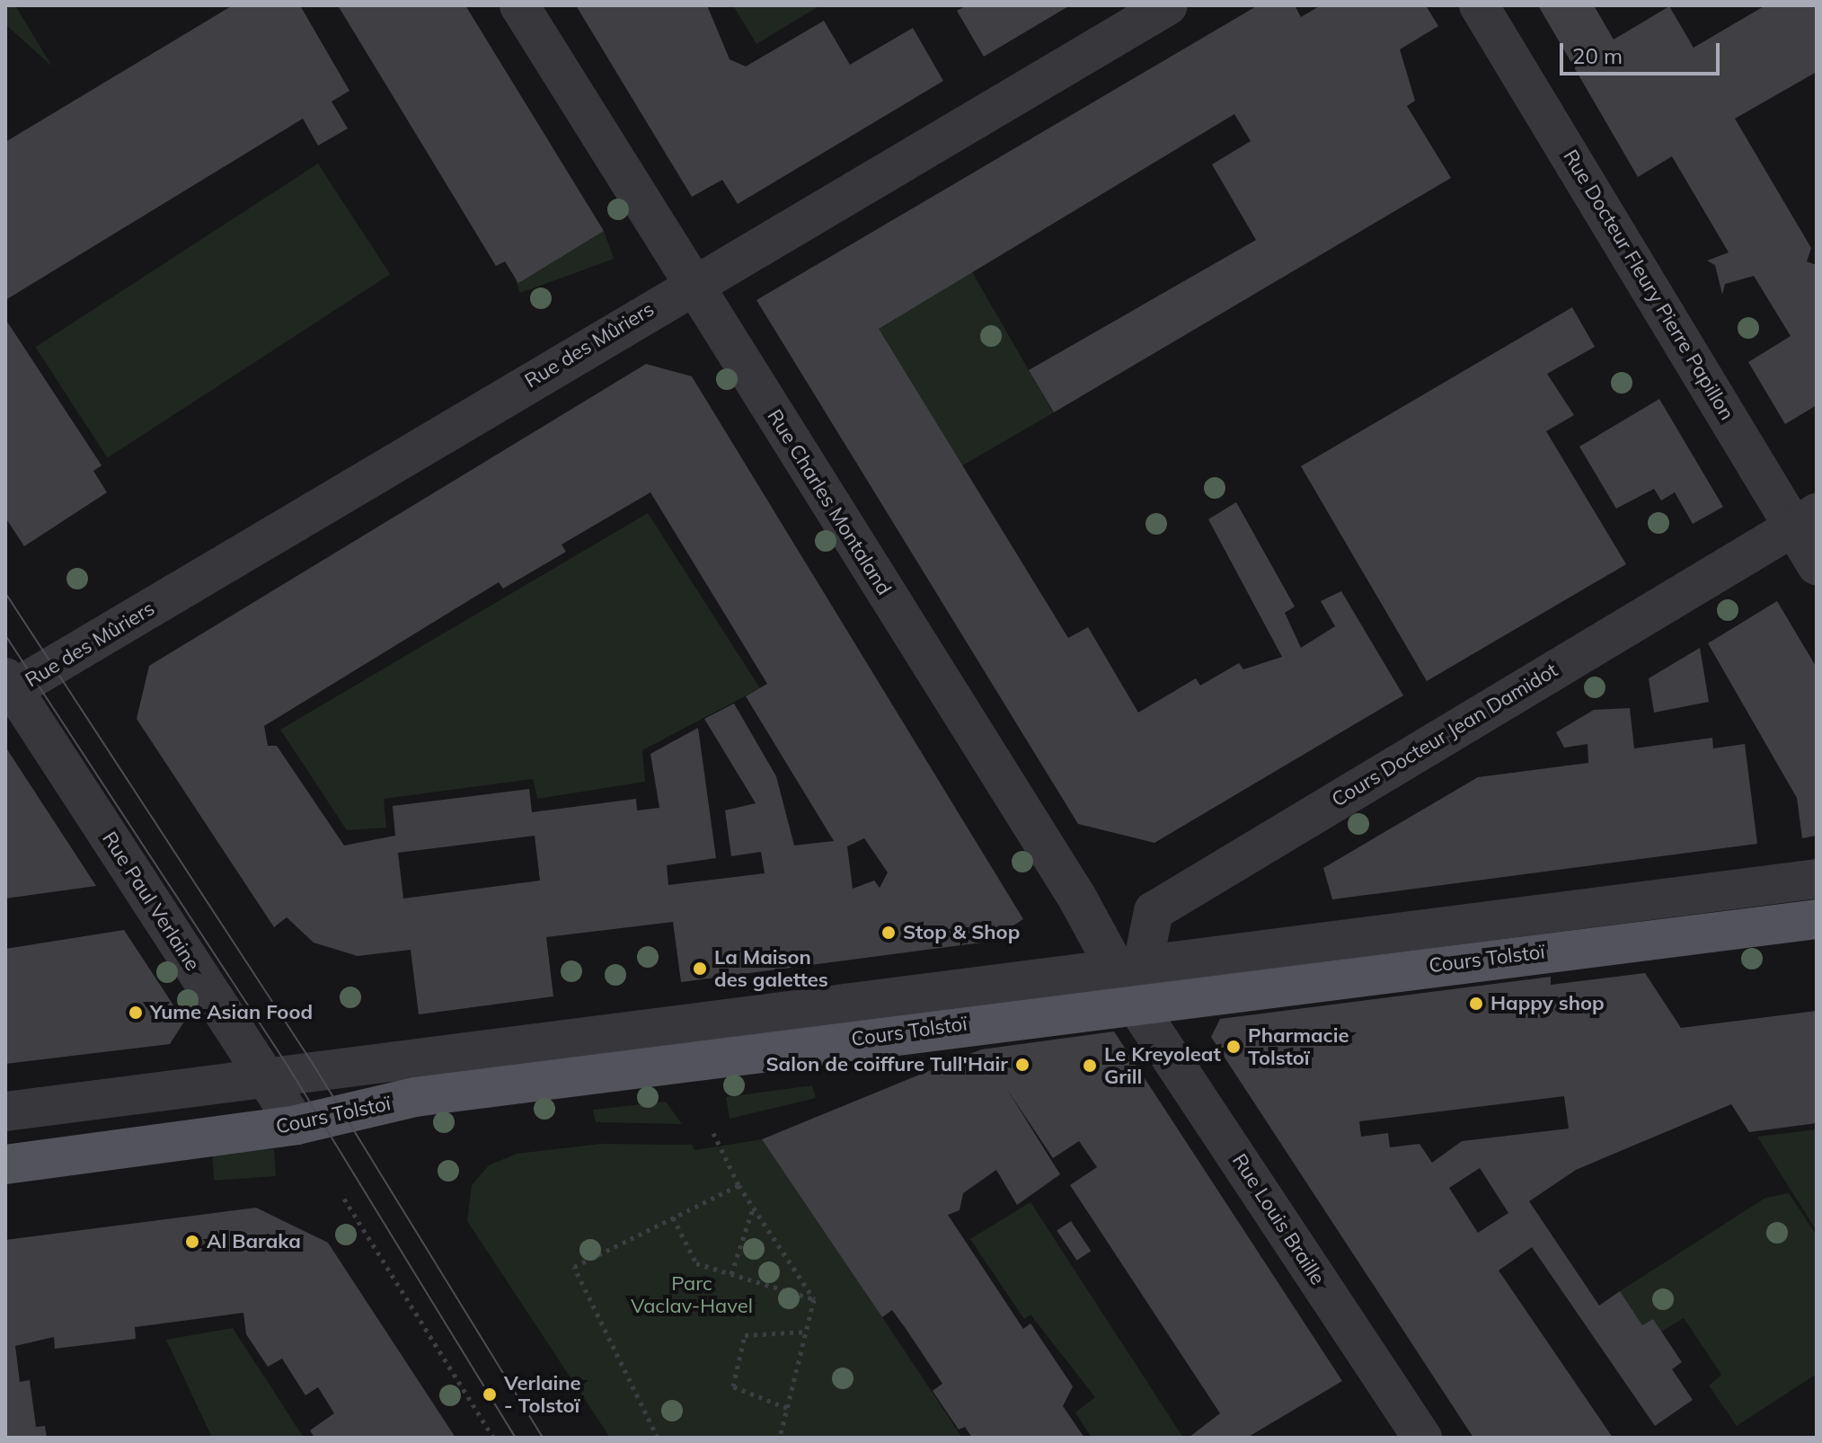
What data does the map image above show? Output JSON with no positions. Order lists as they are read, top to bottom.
{
  "streets": {
    "main road": ["Cours Tolstoï"],
    "street": [
      "Rue Docteur Fleury Pierre Papillon",
      "Rue des Mûriers",
      "Rue Charles Montaland",
      "Cours Docteur Jean Damidot",
      "Rue Paul Verlaine",
      "Rue Louis Braille"
    ]
  },
  "crossings": [
    ["Rue Docteur Fleury Pierre Papillon", "Cours Docteur Jean Damidot"],
    ["Rue des Mûriers", "Rue Charles Montaland"],
    ["Rue des Mûriers", "Rue Paul Verlaine"],
    ["Rue Charles Montaland", "Cours Docteur Jean Damidot"],
    ["Rue Charles Montaland", "Cours Tolstoï"],
    ["Rue Charles Montaland", "Rue Louis Braille"],
    ["Cours Docteur Jean Damidot", "Cours Tolstoï"],
    ["Rue Paul Verlaine", "Cours Tolstoï"],
    ["Cours Tolstoï", "Rue Louis Braille"]
  ],
  "parks": ["Parc Vaclav-Havel"],
  "places": [
    "Stop & Shop",
    "La Maison des galettes",
    "Happy shop",
    "Yume Asian Food",
    "Pharmacie Tolstoï",
    "Salon de coiffure Tull'Hair",
    "Le Kreyoleat Grill",
    "Al Baraka",
    "Verlaine - Tolstoï"
  ],
  "scale_bar": "20 m"
}
